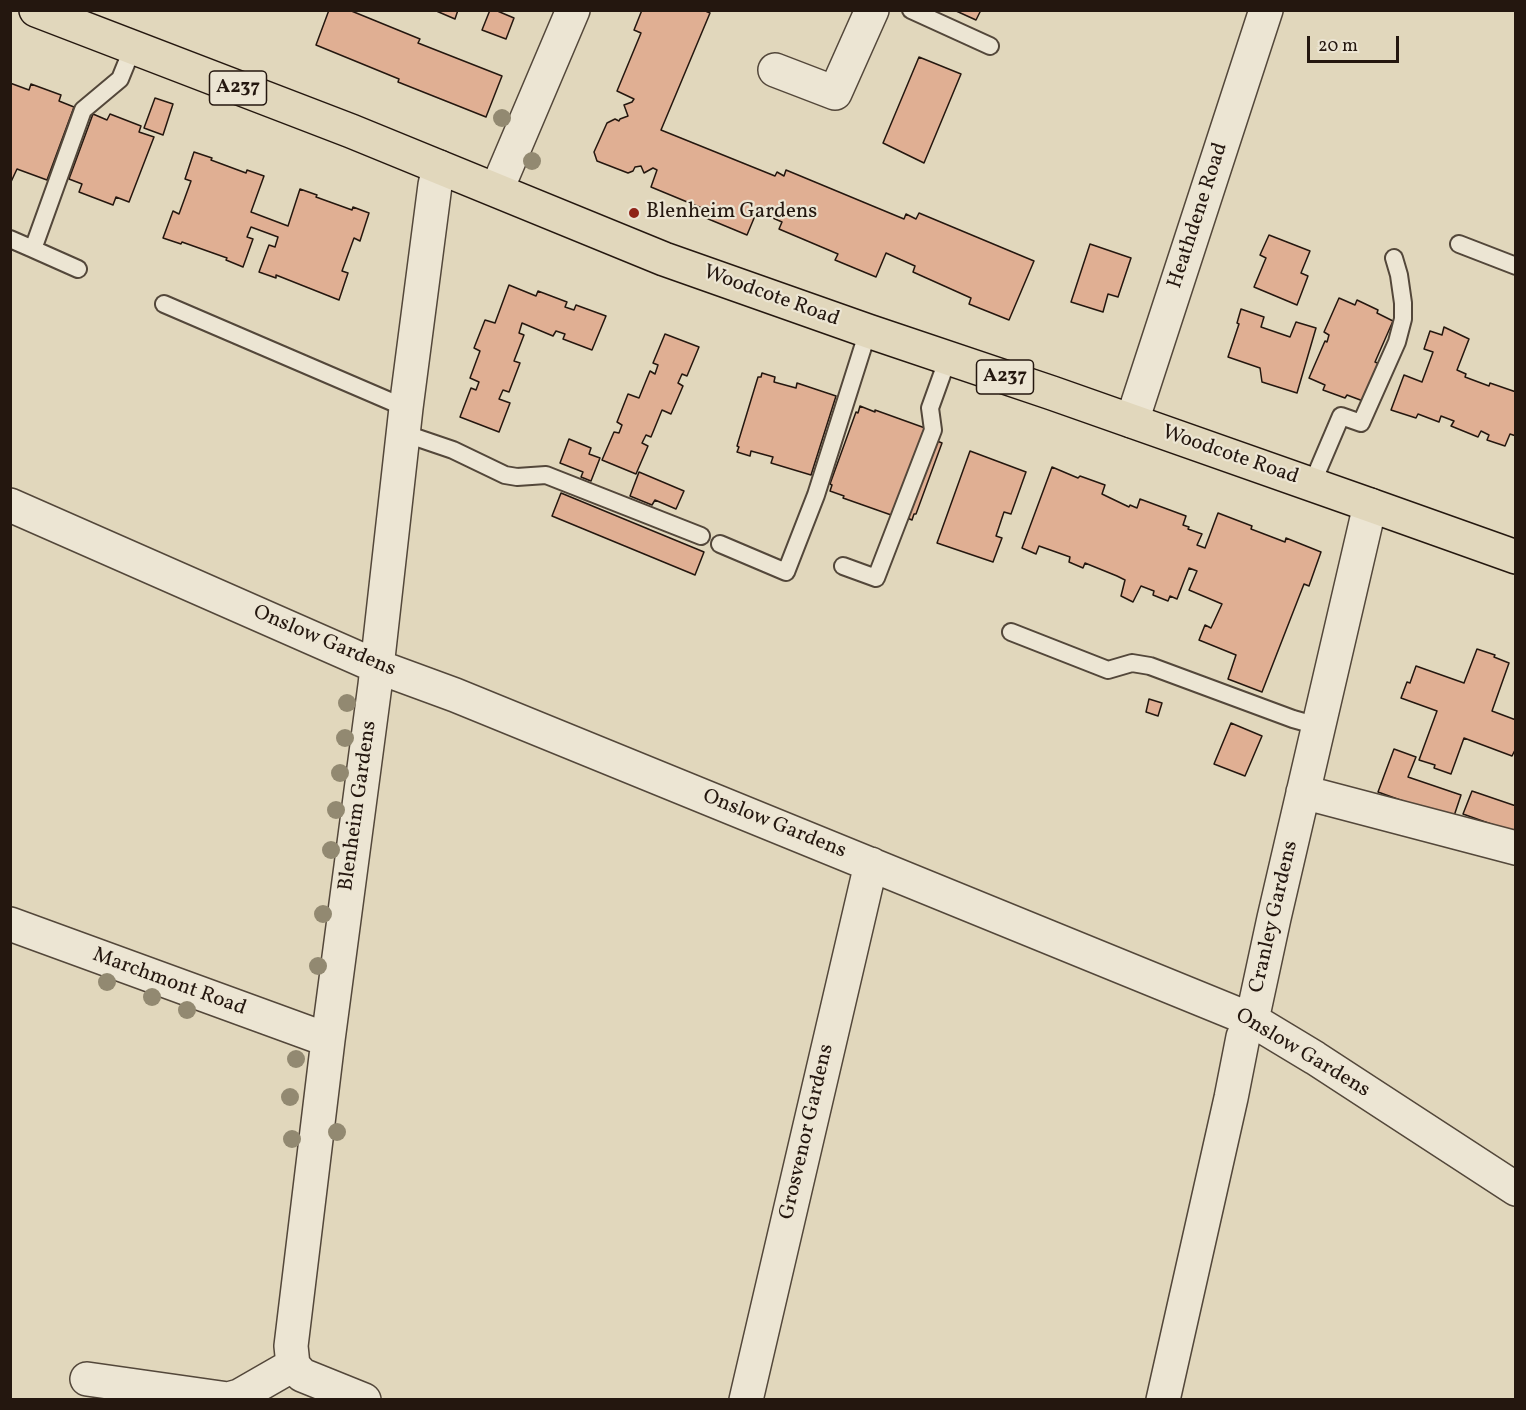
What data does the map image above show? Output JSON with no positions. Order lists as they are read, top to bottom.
{
  "streets": {
    "main road": ["A237", "Woodcote Road"],
    "street": [
      "Heathdene Road",
      "Onslow Gardens",
      "Blenheim Gardens",
      "Cranley Gardens",
      "Marchmont Road",
      "Grosvenor Gardens"
    ]
  },
  "crossings": [
    ["Heathdene Road", "Woodcote Road"],
    ["Woodcote Road", "Blenheim Gardens"],
    ["Woodcote Road", "Cranley Gardens"],
    ["Onslow Gardens", "Blenheim Gardens"],
    ["Onslow Gardens", "Cranley Gardens"],
    ["Onslow Gardens", "Grosvenor Gardens"],
    ["Blenheim Gardens", "Marchmont Road"]
  ],
  "places": ["Blenheim Gardens"],
  "scale_bar": "20 m"
}
